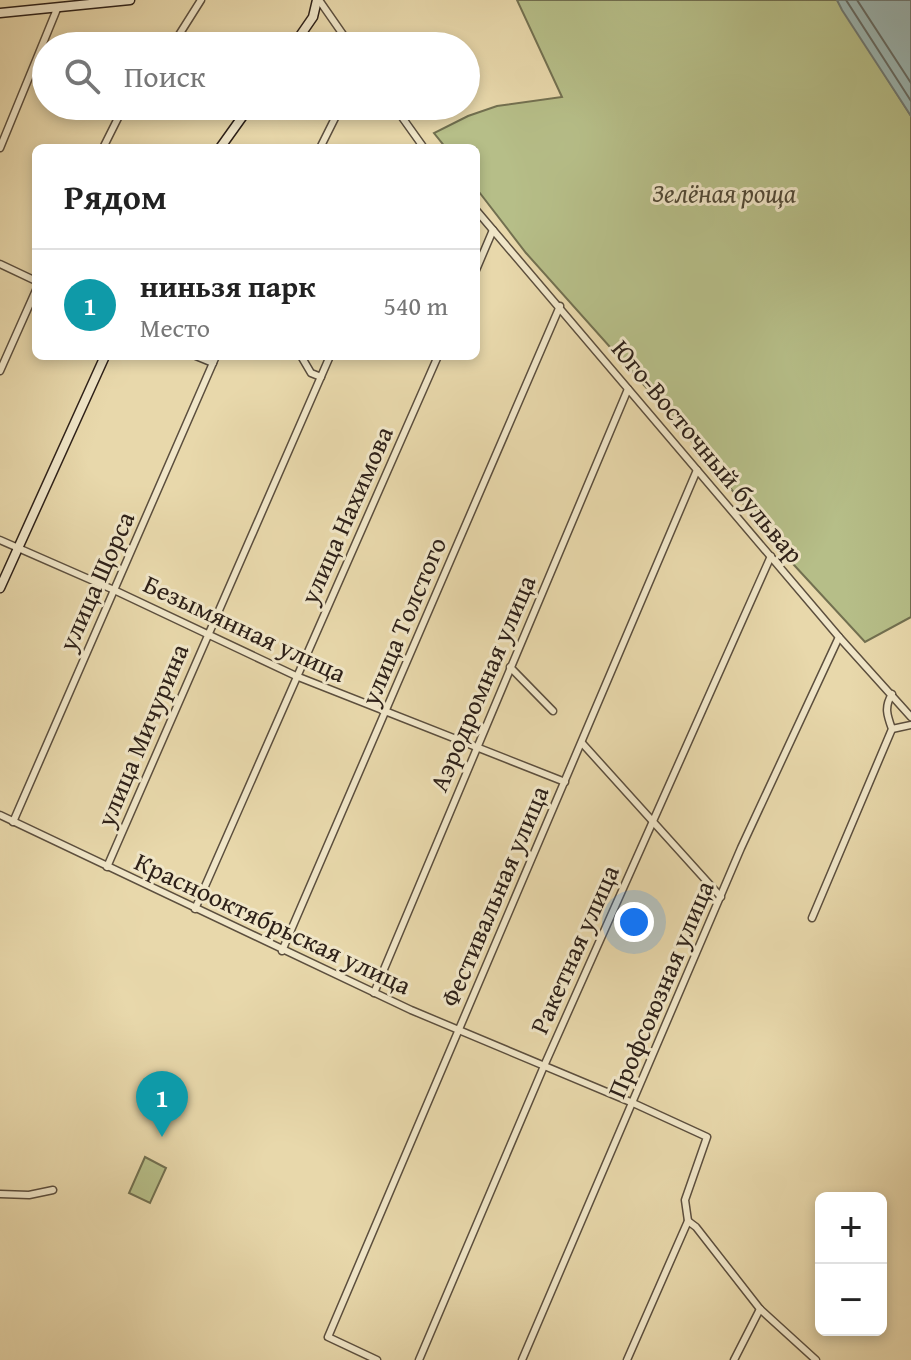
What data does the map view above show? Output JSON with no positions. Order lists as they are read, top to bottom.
{
  "streets": {
    "street": [
      "Юго-Восточный бульвар",
      "улица Нахимова",
      "улица Щорса",
      "улица Толстого",
      "Безымянная улица",
      "Аэродромная улица",
      "улица Мичурина",
      "Фестивальная улица",
      "Краснооктябрьская улица",
      "Ракетная улица",
      "Профсоюзная улица"
    ]
  },
  "crossings": [
    ["Юго-Восточный бульвар", "улица Толстого"],
    ["Юго-Восточный бульвар", "Аэродромная улица"],
    ["Юго-Восточный бульвар", "Фестивальная улица"],
    ["Юго-Восточный бульвар", "Ракетная улица"],
    ["Юго-Восточный бульвар", "Профсоюзная улица"],
    ["улица Нахимова", "Безымянная улица"],
    ["улица Нахимова", "Краснооктябрьская улица"],
    ["улица Щорса", "Безымянная улица"],
    ["улица Щорса", "Краснооктябрьская улица"],
    ["улица Толстого", "Безымянная улица"],
    ["улица Толстого", "Краснооктябрьская улица"],
    ["Безымянная улица", "Аэродромная улица"],
    ["Безымянная улица", "улица Мичурина"],
    ["Безымянная улица", "Фестивальная улица"],
    ["Аэродромная улица", "Краснооктябрьская улица"],
    ["улица Мичурина", "Краснооктябрьская улица"],
    ["Фестивальная улица", "Краснооктябрьская улица"],
    ["Краснооктябрьская улица", "Ракетная улица"],
    ["Краснооктябрьская улица", "Профсоюзная улица"]
  ],
  "parks": ["Зелёная роща"],
  "page": {
    "search": "Поиск",
    "heading": "Рядом",
    "list": [
      {
        "mark": "1",
        "name": "ниньзя парк",
        "note": "Место",
        "value": "540 m"
      }
    ],
    "pins": "1",
    "map_buttons": ["+", "−"]
  }
}
